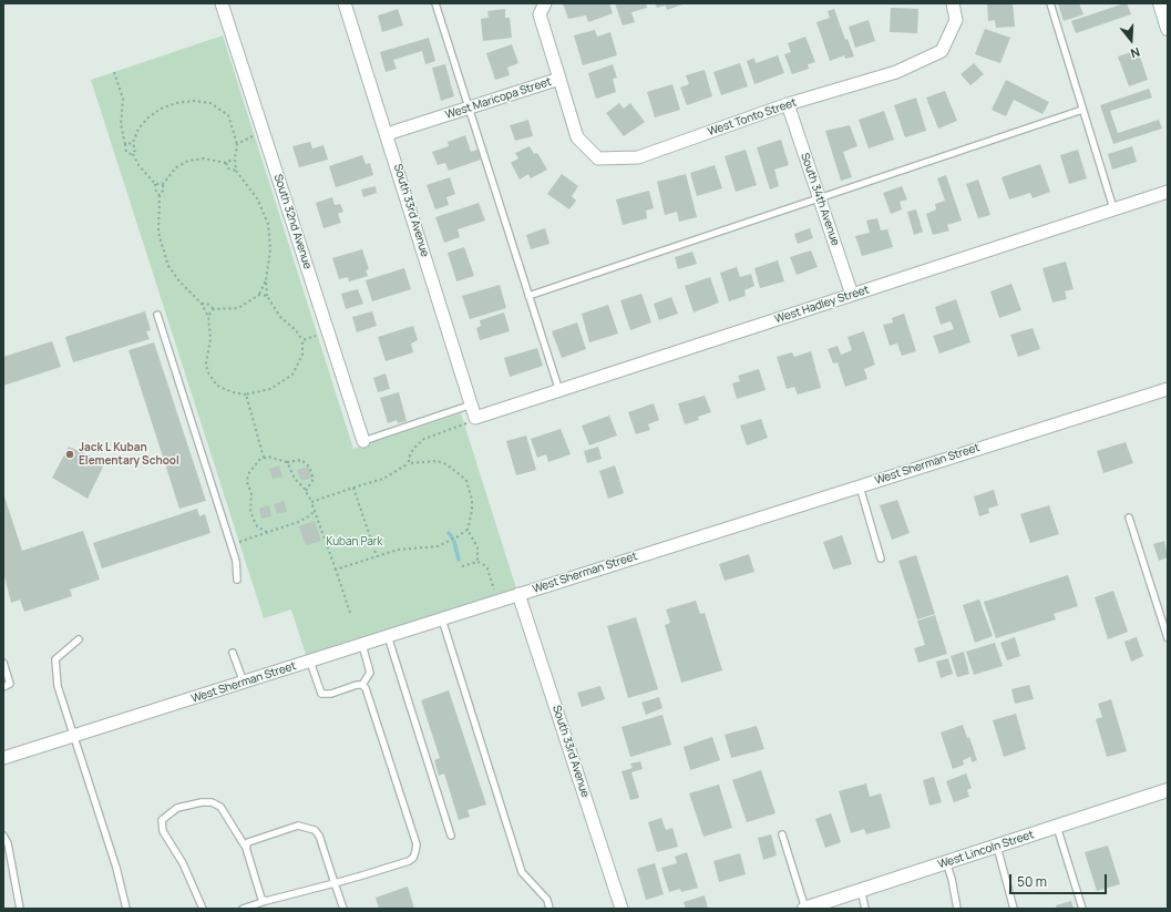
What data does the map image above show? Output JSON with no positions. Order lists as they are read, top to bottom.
{
  "streets": {
    "street": [
      "West Maricopa Street",
      "West Tonto Street",
      "South 34th Avenue",
      "South 33rd Avenue",
      "South 32nd Avenue",
      "West Hadley Street",
      "West Sherman Street",
      "West Lincoln Street"
    ]
  },
  "crossings": [
    ["West Maricopa Street", "West Tonto Street"],
    ["West Maricopa Street", "South 33rd Avenue"],
    ["West Tonto Street", "South 34th Avenue"],
    ["South 34th Avenue", "West Hadley Street"],
    ["South 33rd Avenue", "West Hadley Street"],
    ["South 33rd Avenue", "West Sherman Street"]
  ],
  "parks": ["Kuban Park"],
  "places": ["Jack L Kuban Elementary School"],
  "scale_bar": "50 m",
  "north": "bottom"
}
